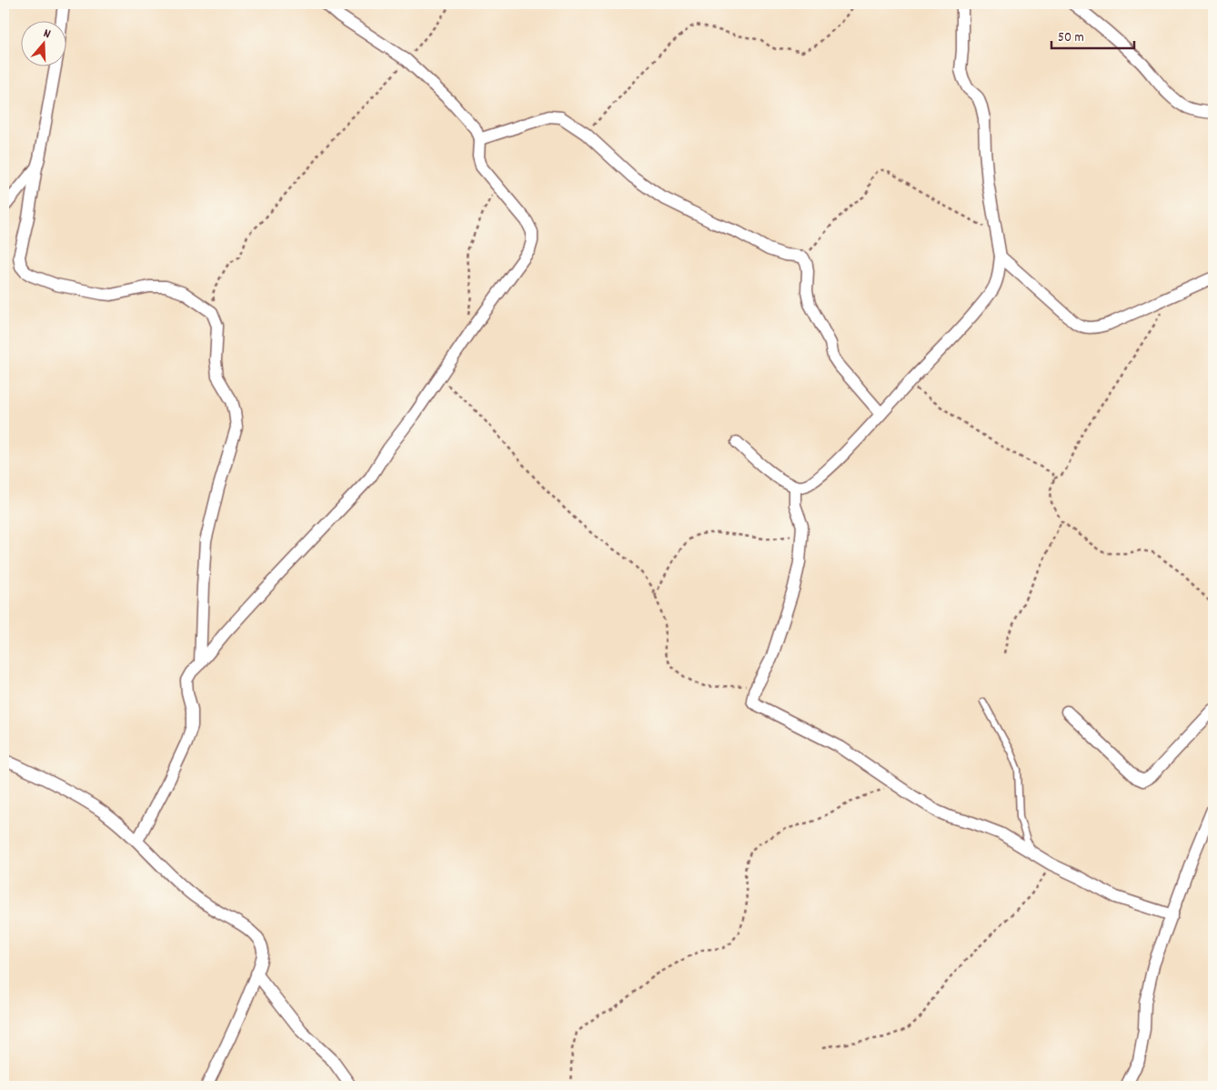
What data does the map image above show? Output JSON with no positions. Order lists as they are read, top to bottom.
{
  "scale_bar": "50 m",
  "north": "top"
}
